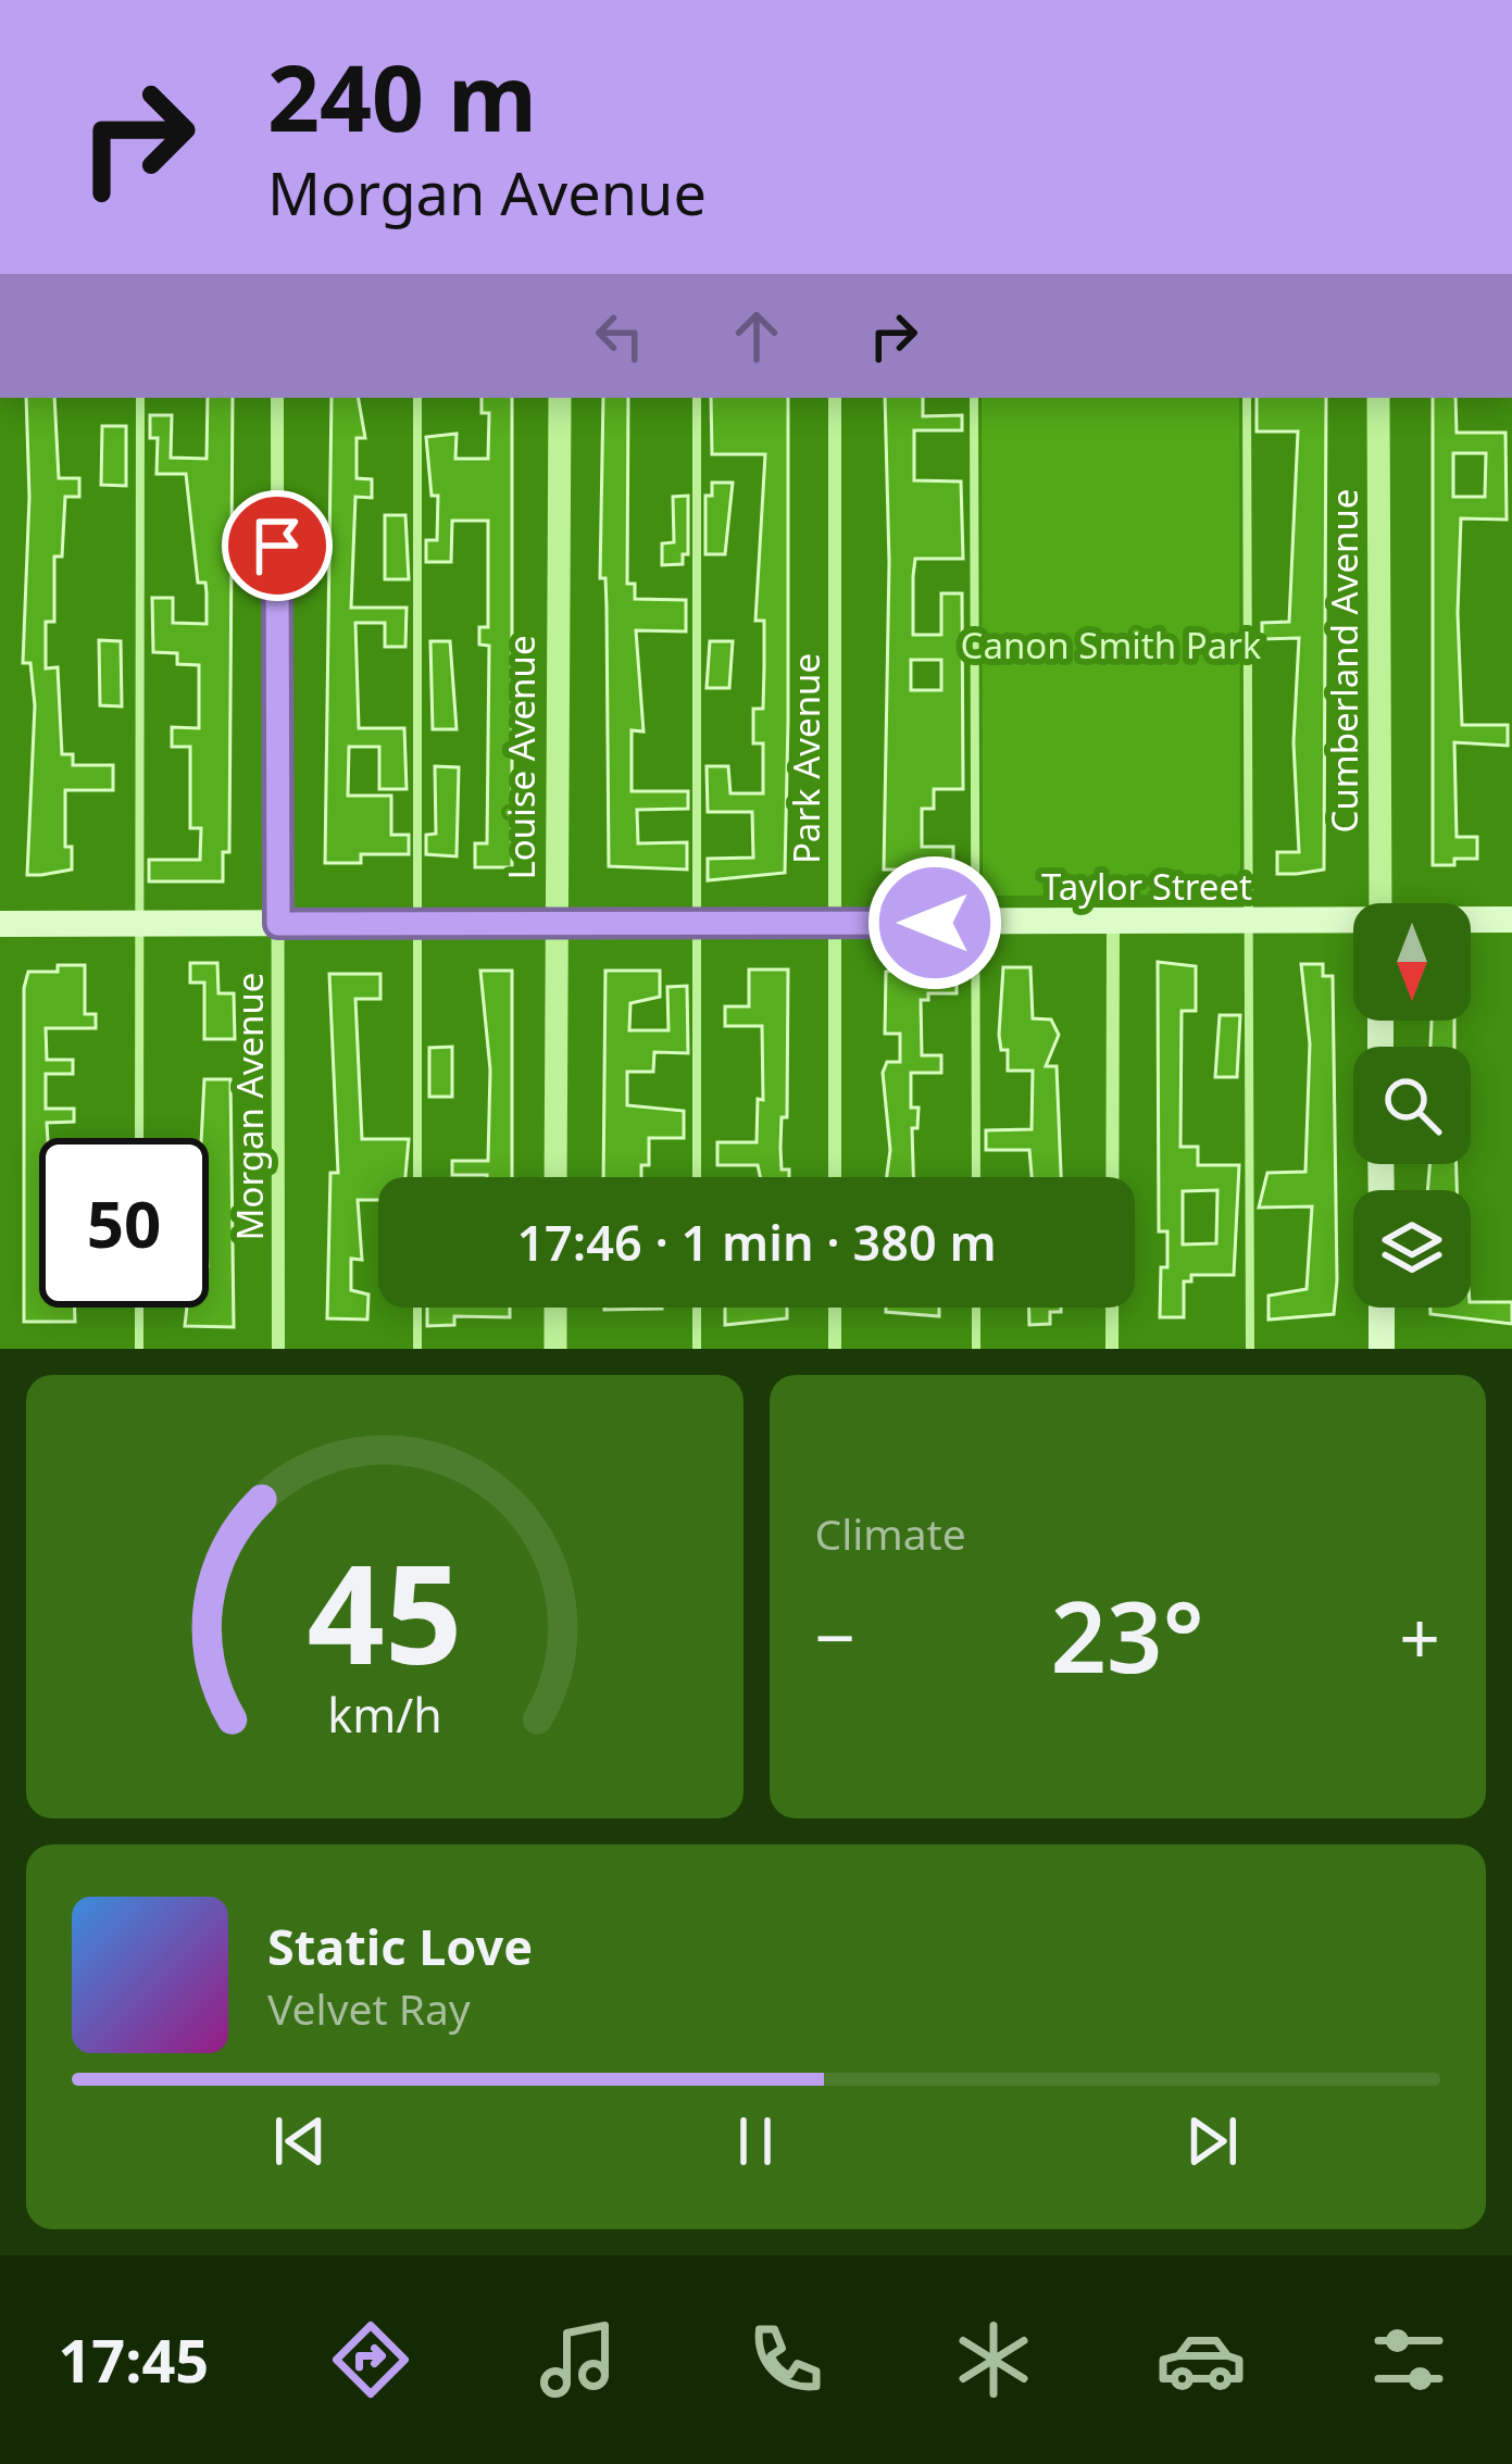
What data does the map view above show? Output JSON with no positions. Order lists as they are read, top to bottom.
{
  "streets": {
    "main road": ["Taylor Street"],
    "street": [
      "Cumberland Avenue",
      "Louise Avenue",
      "Park Avenue",
      "Morgan Avenue"
    ]
  },
  "crossings": [
    ["Louise Avenue", "Taylor Street"],
    ["Park Avenue", "Taylor Street"],
    ["Taylor Street", "Morgan Avenue"]
  ],
  "parks": ["Canon Smith Park"],
  "north": "bottom",
  "page": {
    "turn": ["240 m", "Morgan Avenue"],
    "limit": "50",
    "trip": "17:46 · 1 min · 380 m",
    "tile": "Climate",
    "heat": ["−", "23°", "+"],
    "song": ["Static Love", "Velvet Ray"],
    "tabs": "17:45",
    "gauge": ["45", "km/h"]
  }
}
